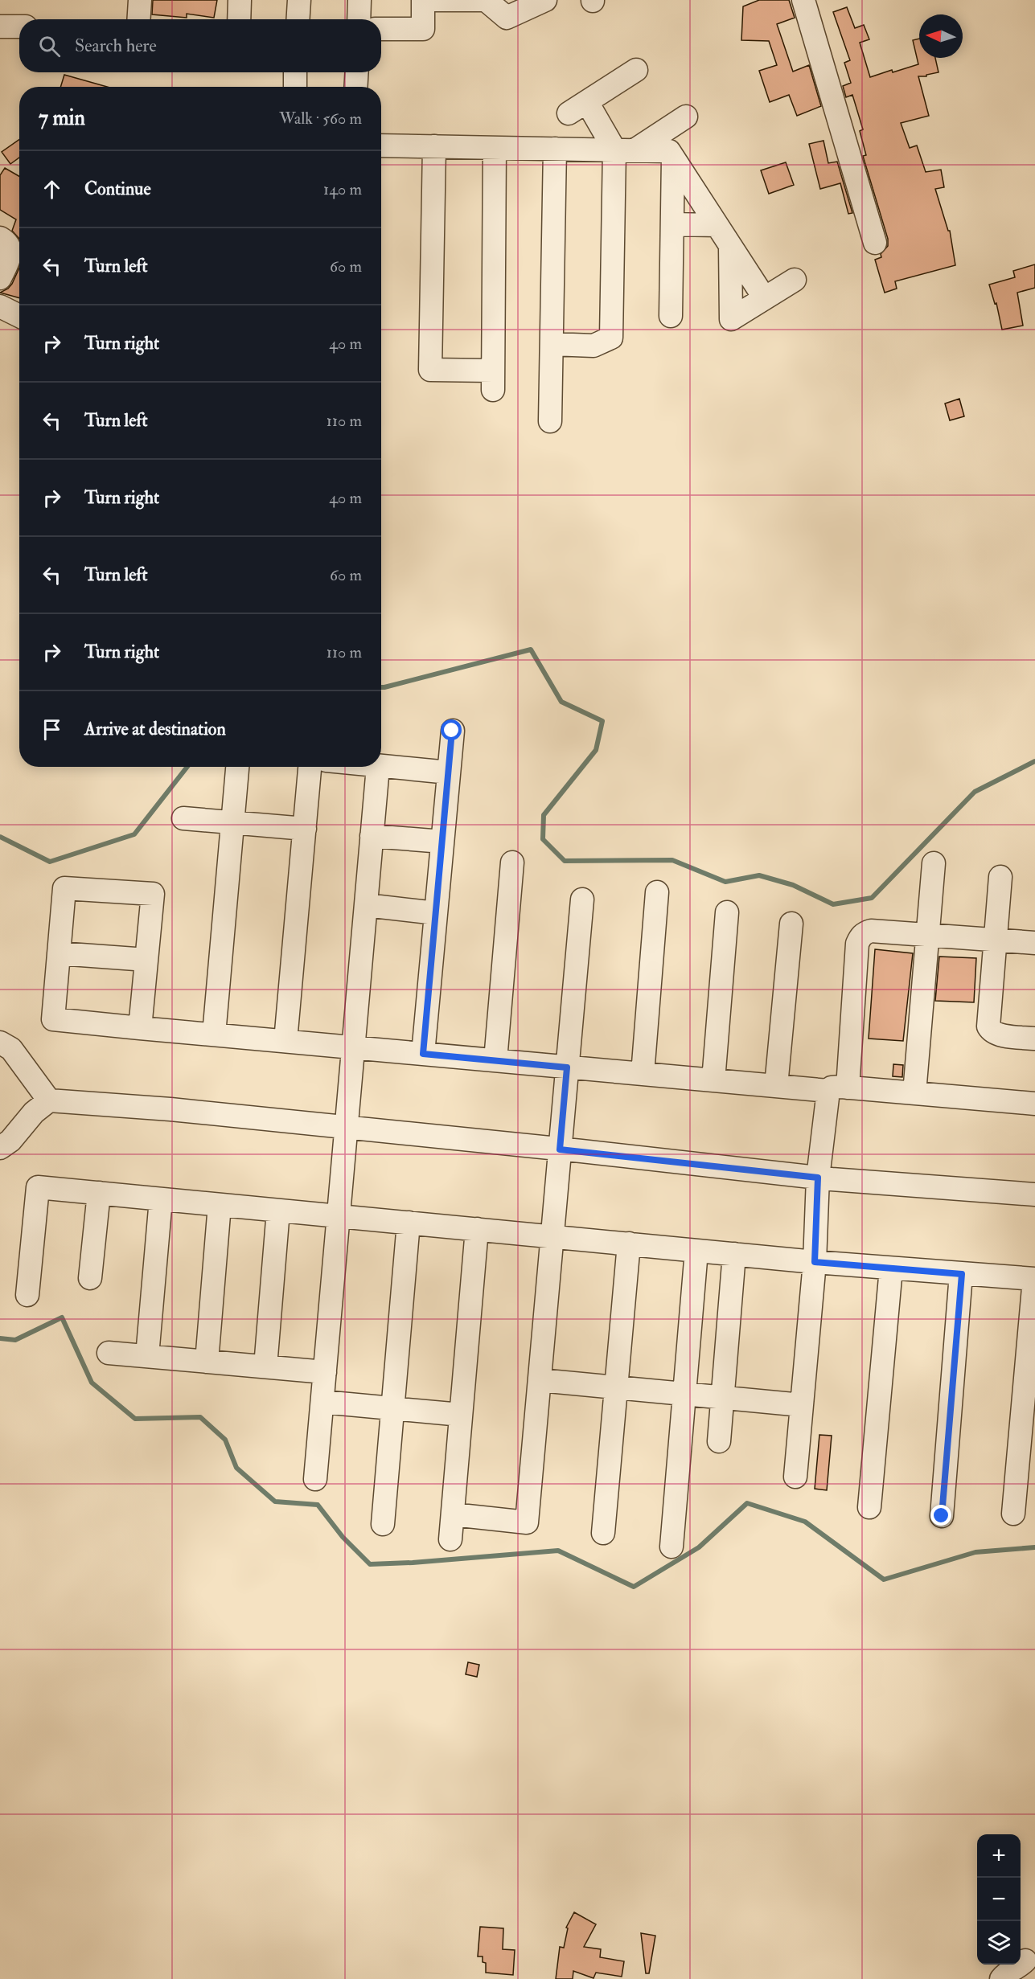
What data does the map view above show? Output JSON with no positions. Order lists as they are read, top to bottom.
{
  "north": "left",
  "page": {
    "search": "Search here",
    "heading": ["7 min", "Walk · 560 m"],
    "list": [
      ["Continue", "140 m"],
      ["Turn left", "60 m"],
      ["Turn right", "40 m"],
      ["Turn left", "110 m"],
      ["Turn right", "40 m"],
      ["Turn left", "60 m"],
      ["Turn right", "110 m"],
      "Arrive at destination"
    ],
    "map_buttons": ["+", "−"]
  }
}
